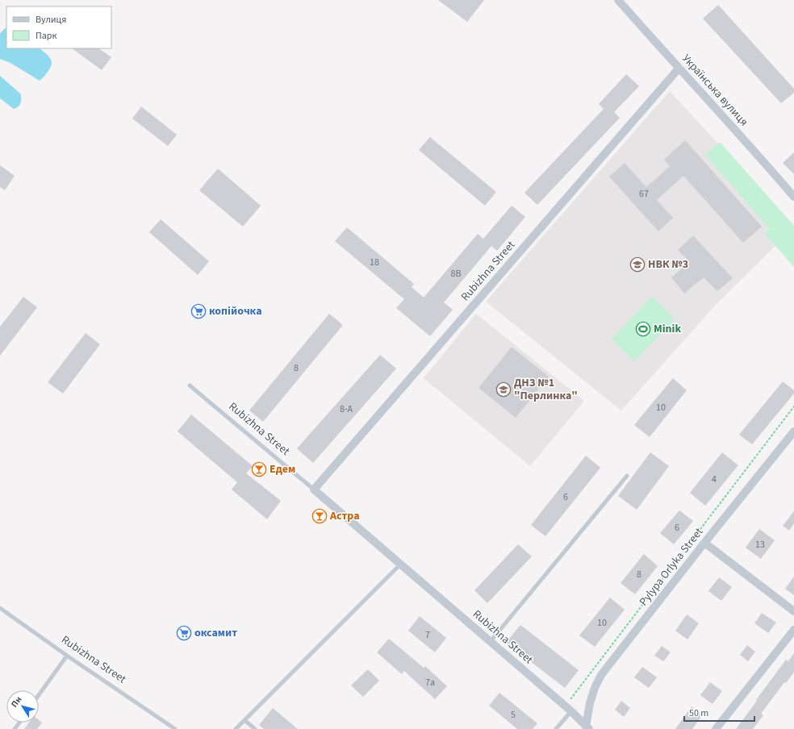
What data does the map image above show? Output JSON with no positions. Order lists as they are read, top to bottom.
{
  "streets": {
    "street": ["Українська вулиця", "Rubizhna Street", "Pylypa Orlyka Street"]
  },
  "crossings": [
    ["Українська вулиця", "Rubizhna Street"],
    ["Rubizhna Street", "Pylypa Orlyka Street"]
  ],
  "places": {
    "school or university": ["НВК №3", "ДНЗ №1 \"Перлинка\""],
    "supermarket": ["копійочка", "оксамит"],
    "sports": ["Minik"],
    "bar": ["Едем", "Астра"]
  },
  "house_numbers": [
    "67",
    "18",
    "8В",
    "8",
    "10",
    "8-А",
    "4",
    "6",
    "6",
    "13",
    "8",
    "10",
    "7",
    "7а",
    "5"
  ],
  "legend": ["Вулиця", "Парк"],
  "scale_bar": "50 m",
  "north": "top left"
}
